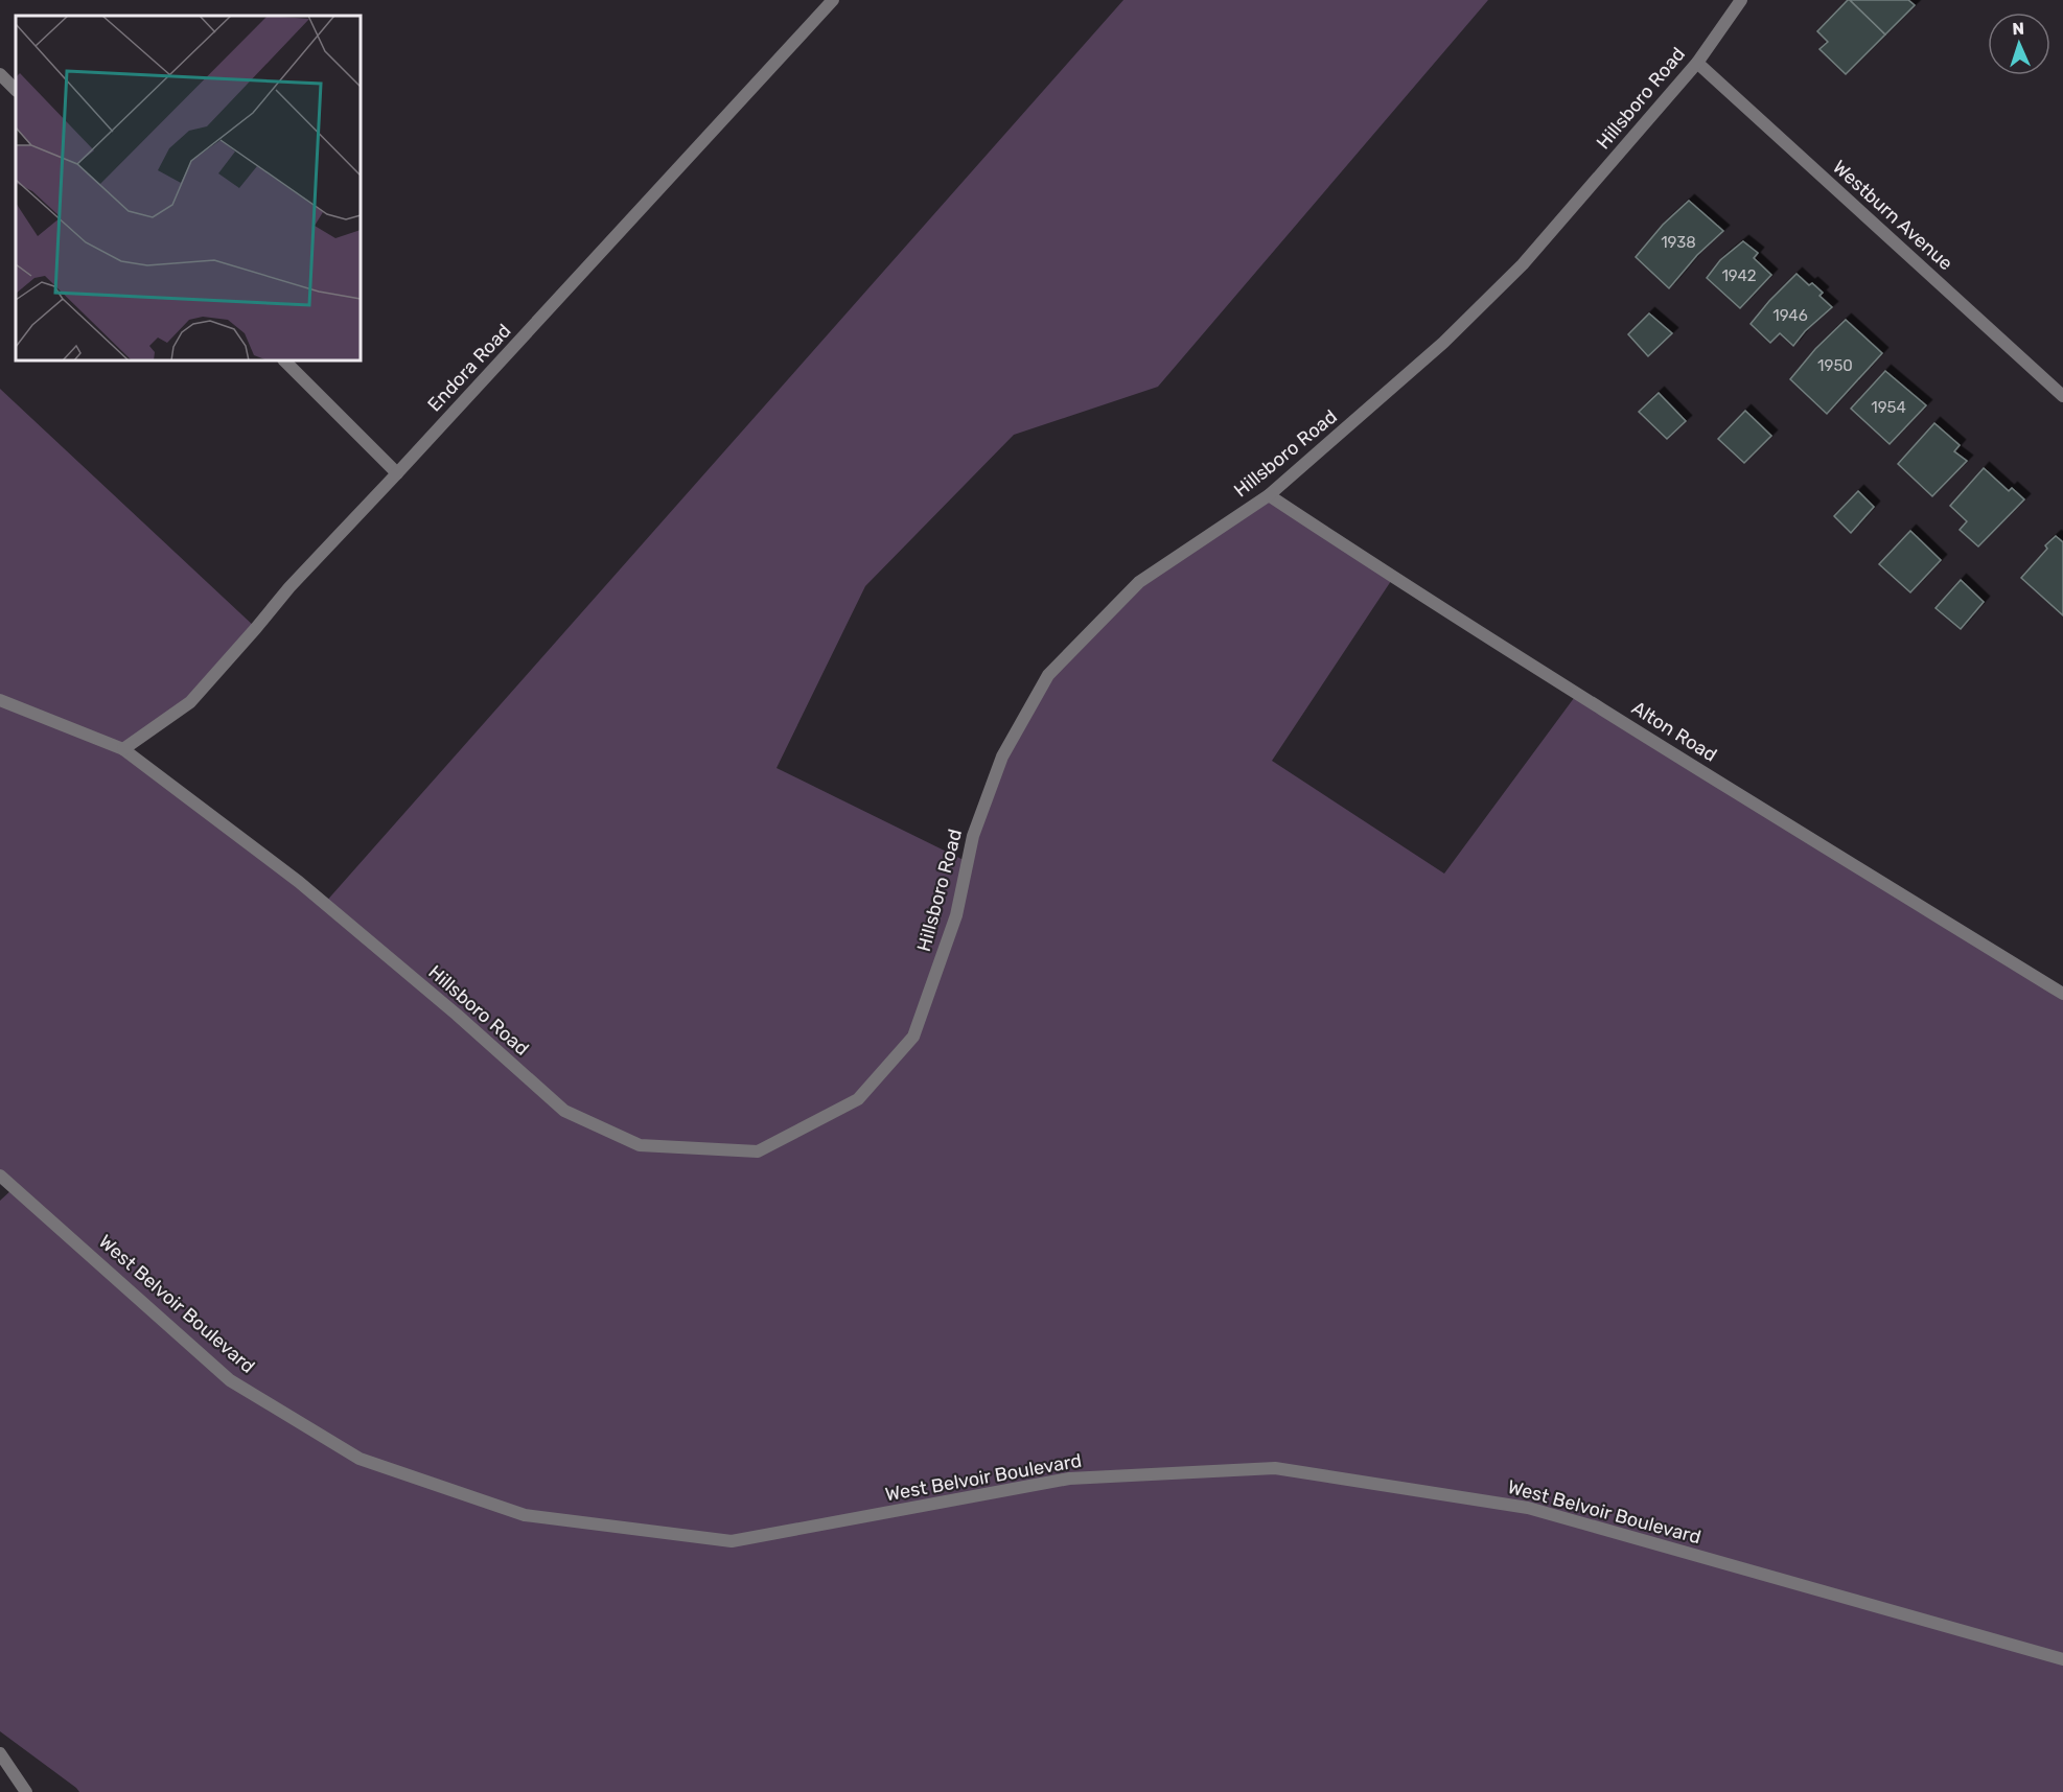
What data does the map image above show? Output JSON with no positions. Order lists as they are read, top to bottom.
{
  "streets": {
    "street": [
      "Hillsboro Road",
      "Westburn Avenue",
      "Endora Road",
      "Alton Road",
      "West Belvoir Boulevard"
    ]
  },
  "crossings": [
    ["Hillsboro Road", "Westburn Avenue"],
    ["Hillsboro Road", "Endora Road"],
    ["Hillsboro Road", "Alton Road"]
  ],
  "house_numbers": [
    "1938",
    "1942",
    "1946",
    "1950",
    "1954"
  ],
  "north": "top"
}
